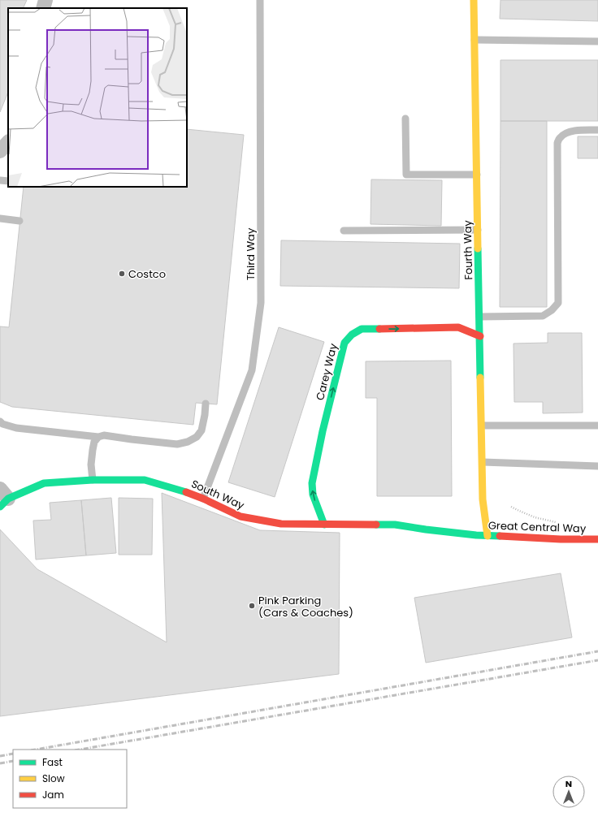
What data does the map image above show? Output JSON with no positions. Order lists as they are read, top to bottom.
{
  "streets": {
    "main road": [
      "Fourth Way",
      "Carey Way",
      "South Way",
      "Great Central Way"
    ],
    "lane": ["Third Way"]
  },
  "crossings": [
    ["Fourth Way", "Carey Way"],
    ["Third Way", "South Way"],
    ["Carey Way", "South Way"],
    ["South Way", "Great Central Way"]
  ],
  "places": ["Costco", "Pink Parking (Cars & Coaches)"],
  "legend": ["Fast", "Slow", "Jam"],
  "north": "top"
}
